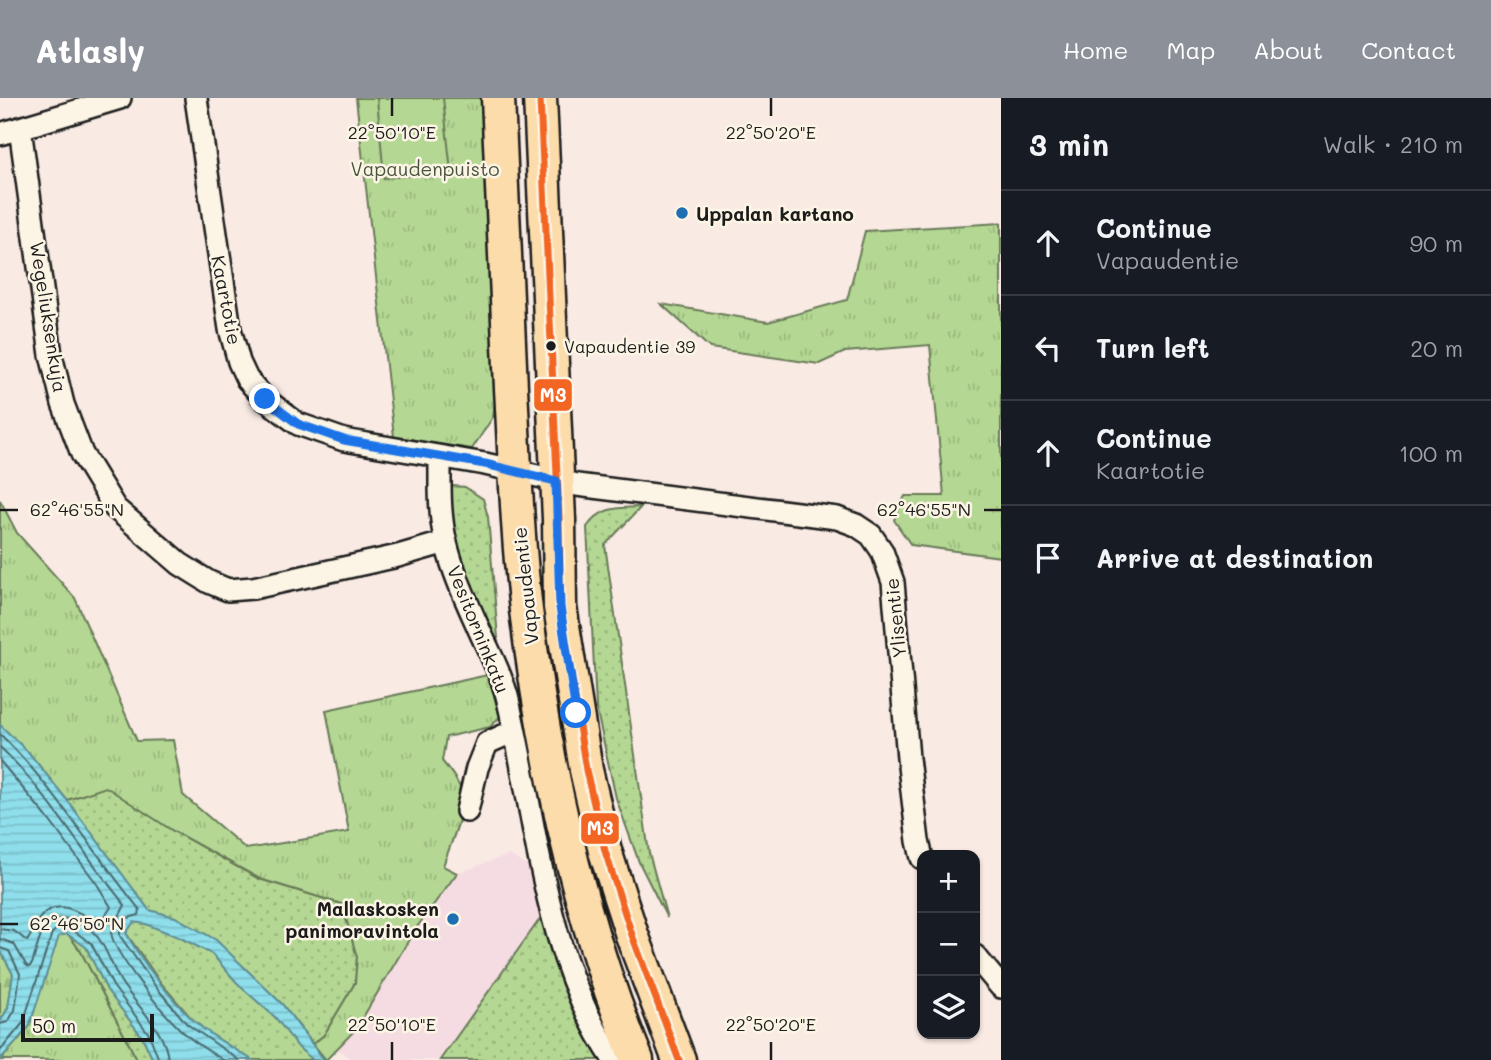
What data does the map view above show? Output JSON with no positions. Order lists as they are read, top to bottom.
{
  "streets": {
    "main road": ["Vapaudentie"],
    "street": [
      "Kaartotie",
      "Wegeliuksenkuja",
      "Ylisentie",
      "Vesitorninkatu"
    ]
  },
  "crossings": [
    ["Kaartotie", "Vapaudentie"],
    ["Kaartotie", "Ylisentie"],
    ["Kaartotie", "Vesitorninkatu"],
    ["Wegeliuksenkuja", "Vesitorninkatu"],
    ["Vapaudentie", "Ylisentie"]
  ],
  "parks": ["Vapaudenpuisto"],
  "places": ["Uppalan kartano", "Vapaudentie 39", "Mallaskosken panimoravintola"],
  "lines": ["transit line M3"],
  "scale_bar": "50 m",
  "page": {
    "header": "Atlasly",
    "nav": [
      "Home",
      "Map",
      "About",
      "Contact"
    ],
    "heading": ["3 min", "Walk · 210 m"],
    "list": [
      ["Continue", "Vapaudentie", "90 m"],
      ["Turn left", "20 m"],
      ["Continue", "Kaartotie", "100 m"],
      "Arrive at destination"
    ],
    "map_buttons": ["+", "−"],
    "scale": "50 m"
  },
  "coordinates": [
    "22°50'10\"E",
    "22°50'20\"E",
    "62°46'55\"N",
    "62°46'50\"N"
  ]
}
